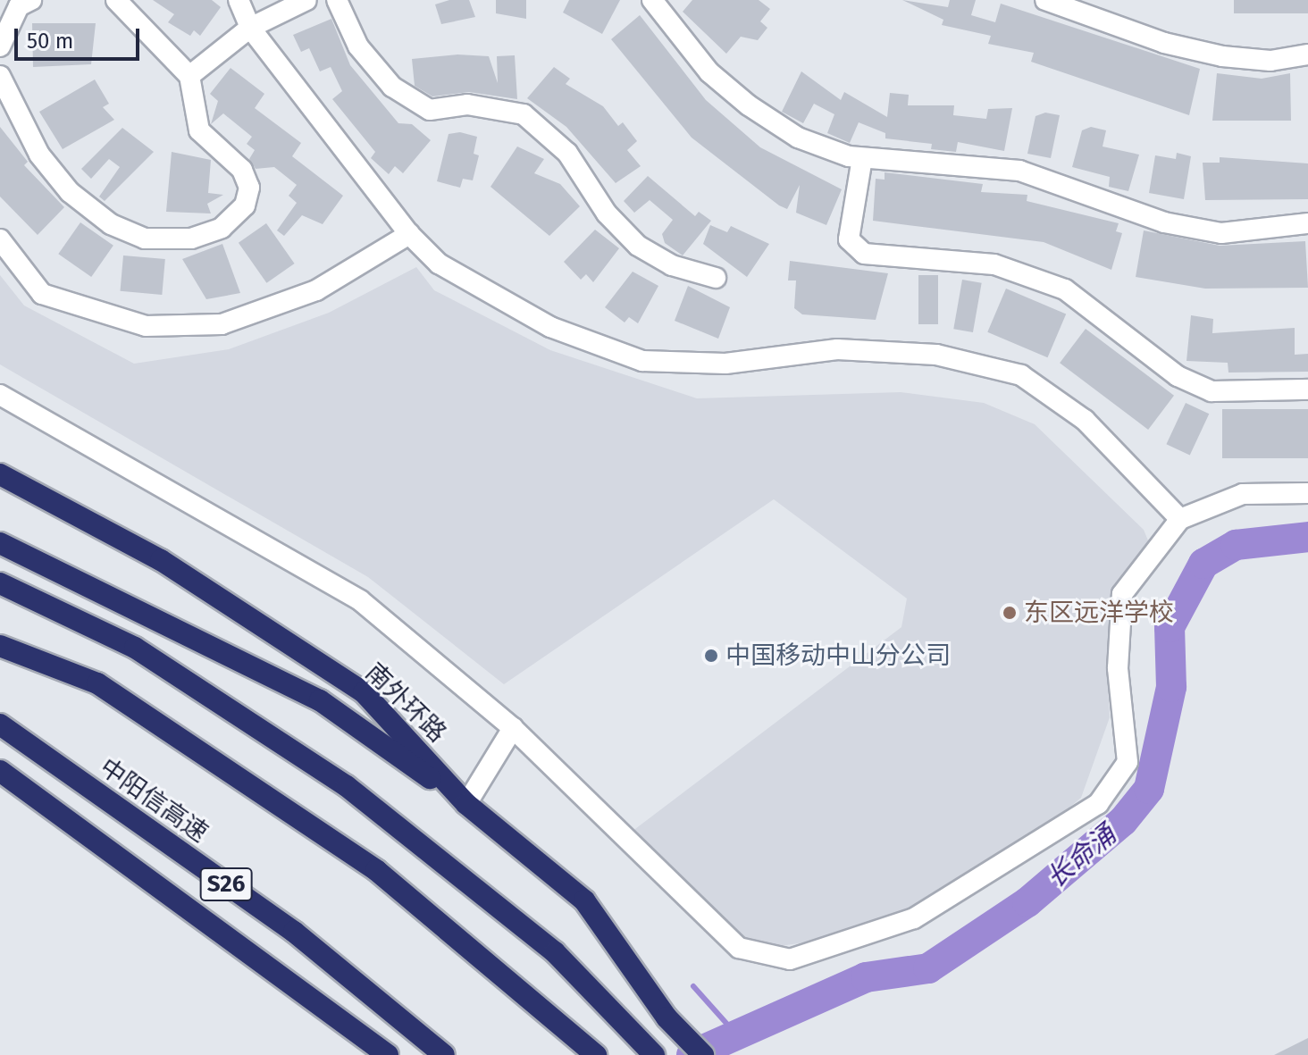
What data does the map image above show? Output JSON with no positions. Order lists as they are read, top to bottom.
{
  "streets": {
    "highway": ["南外环路", "中阳信高速", "S26"]
  },
  "water": ["长命涌"],
  "places": ["东区远洋学校", "中国移动中山分公司"],
  "scale_bar": "50 m"
}
